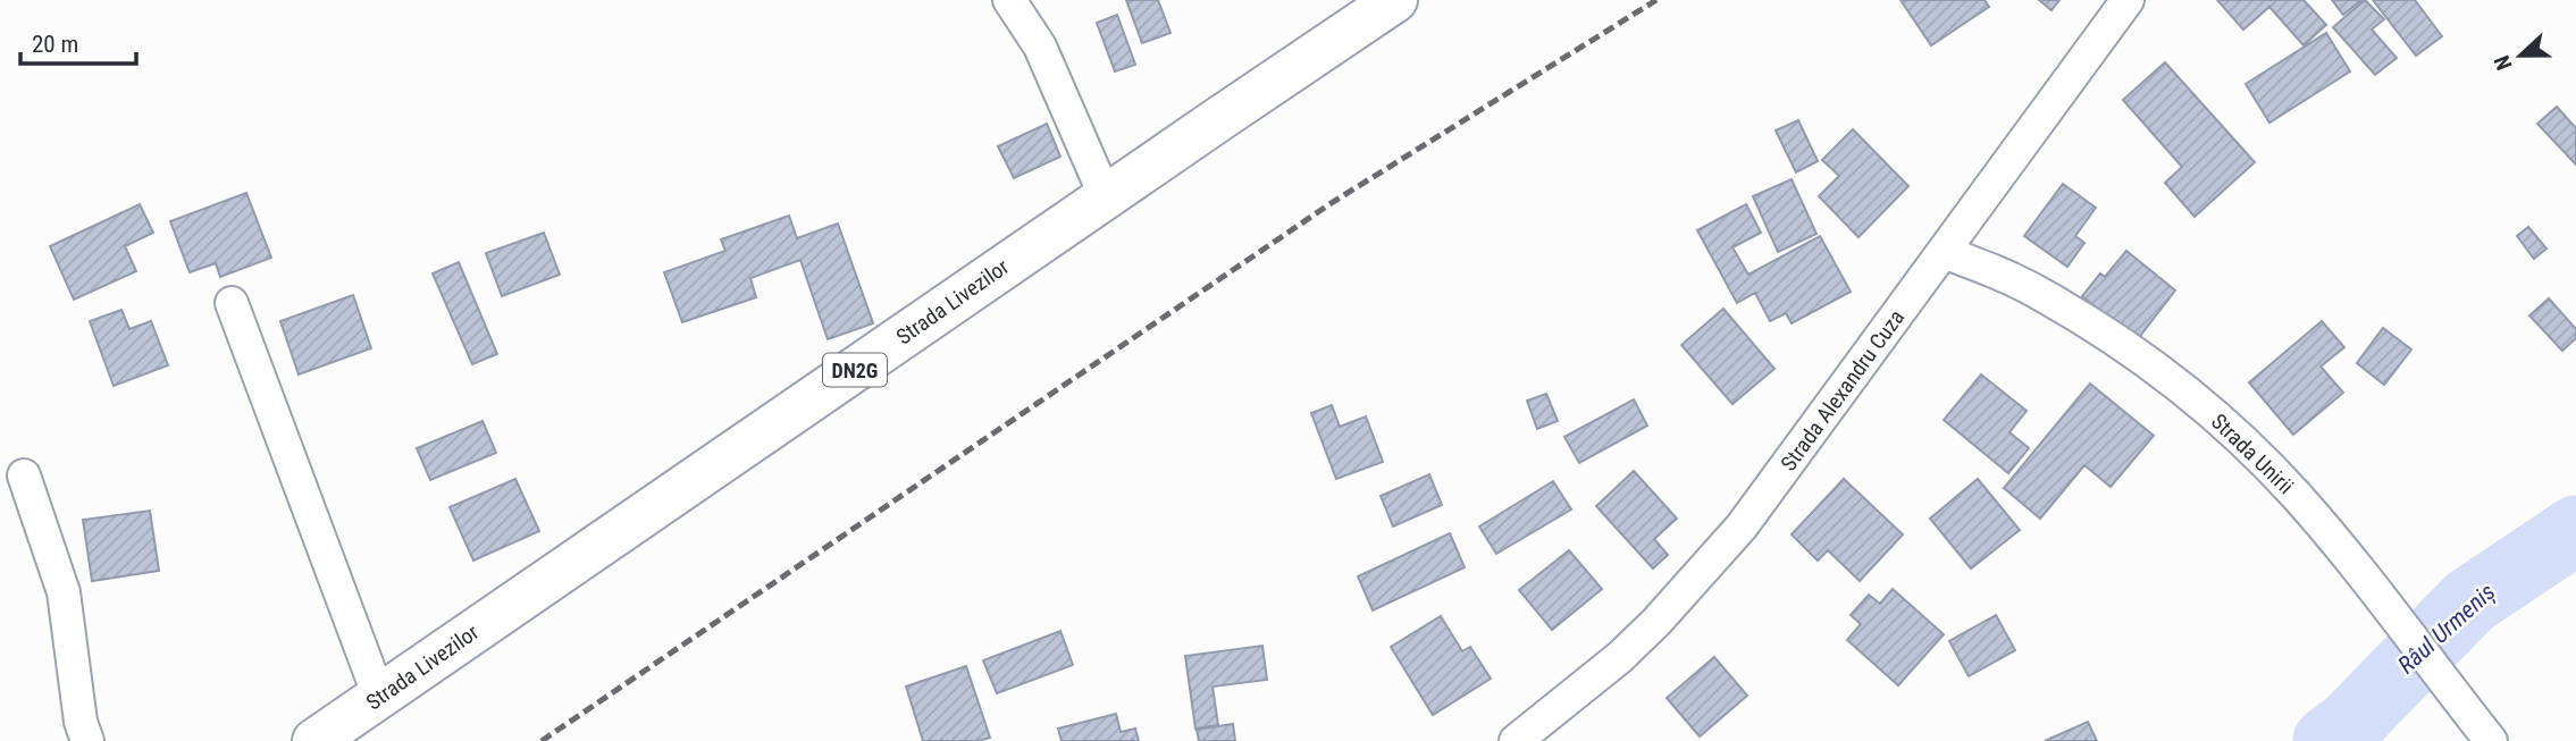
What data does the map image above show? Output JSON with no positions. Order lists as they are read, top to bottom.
{
  "streets": {
    "main road": ["Strada Livezilor", "DN2G"],
    "street": ["Strada Alexandru Cuza", "Strada Unirii"]
  },
  "crossings": [
    ["Strada Alexandru Cuza", "Strada Unirii"]
  ],
  "water": ["Râul Urmeniș"],
  "scale_bar": "20 m",
  "north": "left"
}
